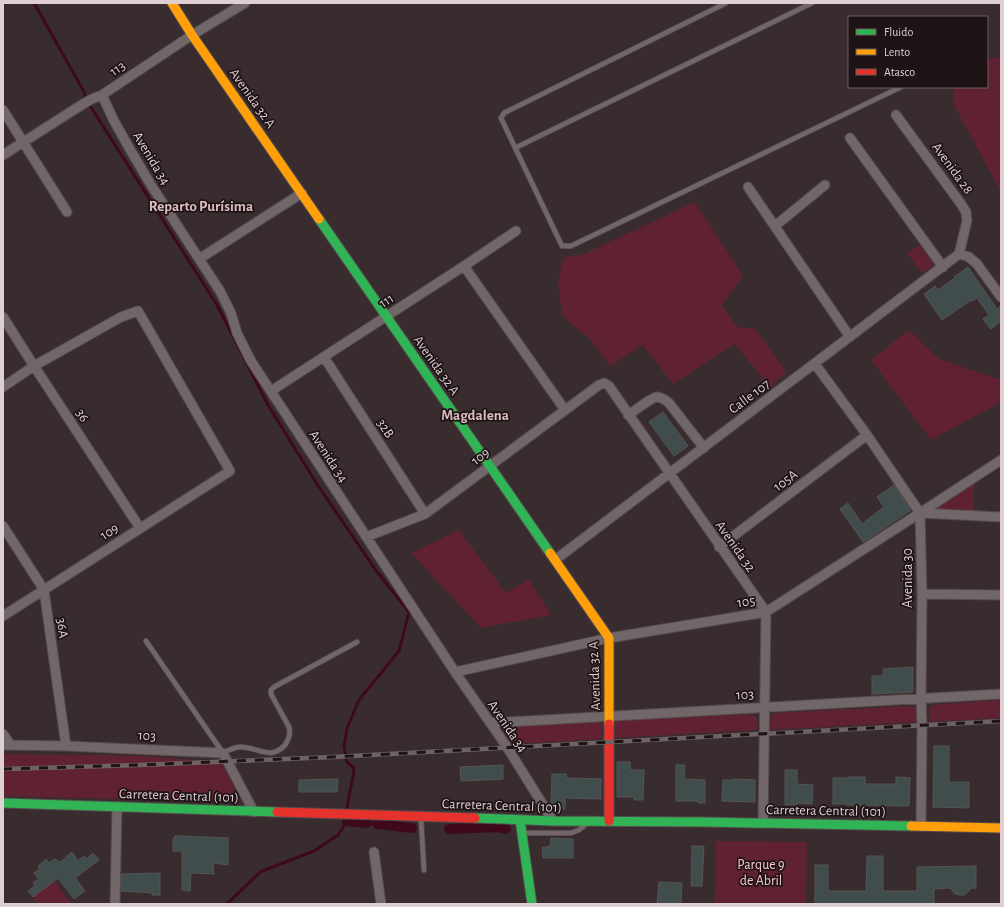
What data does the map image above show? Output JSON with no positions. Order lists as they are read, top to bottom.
{
  "streets": {
    "street": [
      "113",
      "Avenida 32 A",
      "Avenida 34",
      "Avenida 28",
      "111",
      "Calle 107",
      "36",
      "32B",
      "109",
      "105A",
      "Avenida 32",
      "Avenida 30",
      "105",
      "36A",
      "103",
      "Carretera Central (101)"
    ]
  },
  "crossings": [
    ["113", "Avenida 32 A"],
    ["113", "Avenida 34"],
    ["Avenida 32 A", "111"],
    ["Avenida 32 A", "Calle 107"],
    ["Avenida 32 A", "109"],
    ["Avenida 32 A", "105"],
    ["Avenida 32 A", "103"],
    ["Avenida 32 A", "Carretera Central (101)"],
    ["Avenida 34", "111"],
    ["Avenida 34", "109"],
    ["Avenida 34", "105"],
    ["Avenida 34", "103"],
    ["Avenida 34", "Carretera Central (101)"],
    ["Avenida 28", "Calle 107"],
    ["111", "32B"],
    ["Calle 107", "Avenida 32"],
    ["36", "109"],
    ["32B", "109"],
    ["109", "Avenida 32"],
    ["109", "36A"],
    ["105A", "Avenida 32"],
    ["Avenida 32", "105"],
    ["Avenida 30", "105"],
    ["Avenida 30", "103"],
    ["Avenida 30", "Carretera Central (101)"],
    ["36A", "103"]
  ],
  "districts": ["Reparto Purísima", "Magdalena"],
  "parks": ["Parque 9 de Abril"],
  "legend": ["Fluido", "Lento", "Atasco"]
}
